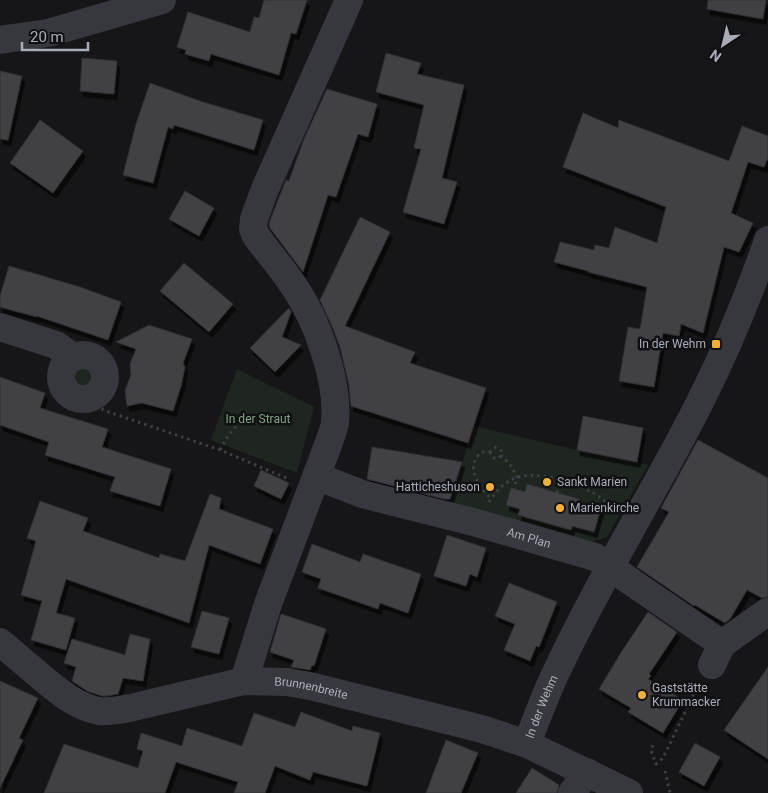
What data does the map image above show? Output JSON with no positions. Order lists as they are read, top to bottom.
{
  "streets": {
    "street": ["Am Plan", "Brunnenbreite", "In der Wehm"]
  },
  "crossings": [
    ["Am Plan", "In der Wehm"],
    ["Brunnenbreite", "In der Wehm"]
  ],
  "parks": ["In der Straut"],
  "places": {
    "transit": ["In der Wehm"],
    "other": [
      "Sankt Marien",
      "Hatticheshuson",
      "Marienkirche",
      "Gaststätte Krummacker"
    ]
  },
  "scale_bar": "20 m",
  "north": "bottom left"
}
